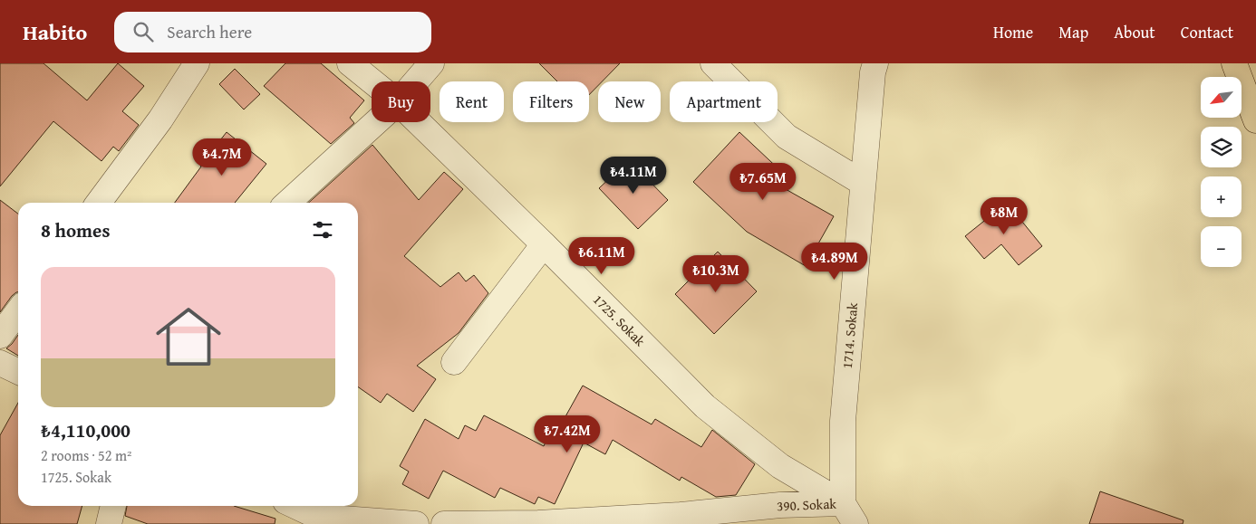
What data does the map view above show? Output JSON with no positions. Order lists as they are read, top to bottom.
{
  "streets": {
    "street": ["1725. Sokak", "1714. Sokak", "390. Sokak"]
  },
  "crossings": [
    ["1725. Sokak", "1714. Sokak"],
    ["1725. Sokak", "390. Sokak"],
    ["1714. Sokak", "390. Sokak"]
  ],
  "north": "bottom left",
  "page": {
    "header": "Habito",
    "search": "Search here",
    "nav": [
      "Home",
      "Map",
      "About",
      "Contact"
    ],
    "map_buttons": ["+", "−"],
    "chip": [
      "Buy",
      "Rent",
      "Filters",
      "New",
      "Apartment"
    ],
    "price": [
      "₺4.7M",
      "₺4.11M",
      "₺7.65M",
      "₺8M",
      "₺6.11M",
      "₺4.89M",
      "₺10.3M",
      "₺7.42M"
    ],
    "heading": "8 homes",
    "list": [
      {
        "name": "₺4,110,000",
        "note": "2 rooms · 52 m² · 1725. Sokak"
      }
    ]
  }
}
